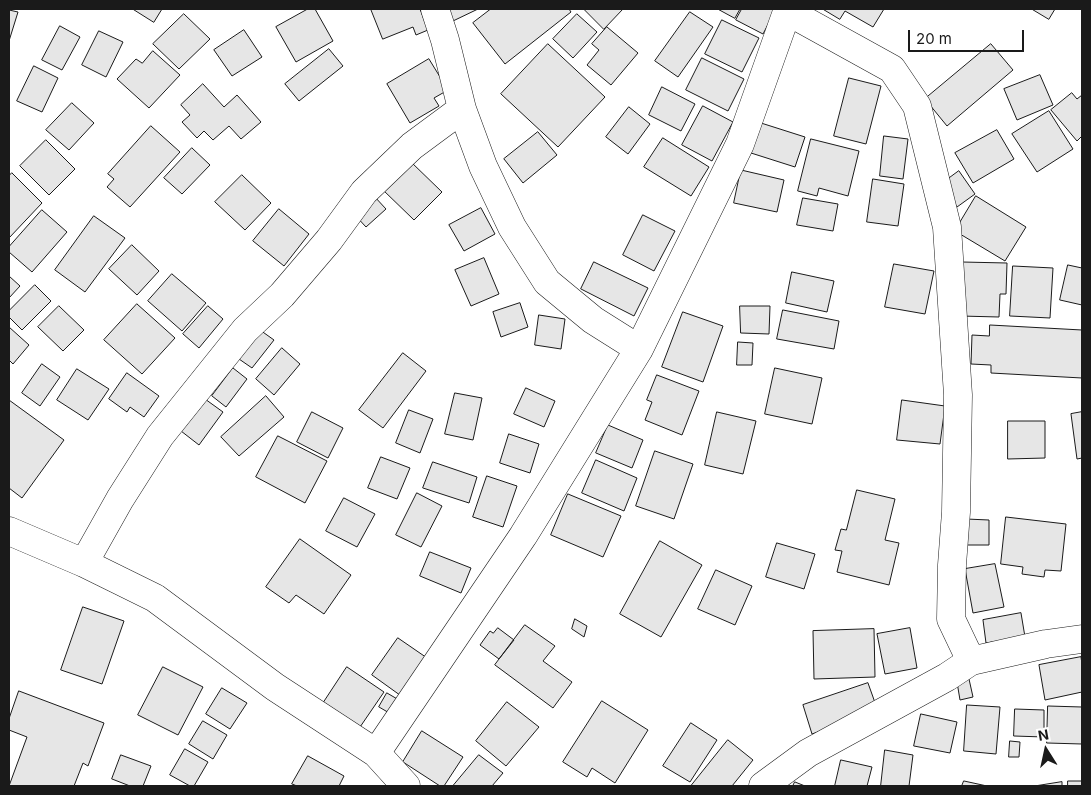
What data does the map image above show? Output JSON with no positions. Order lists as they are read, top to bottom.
{
  "scale_bar": "20 m",
  "north": "top"
}
